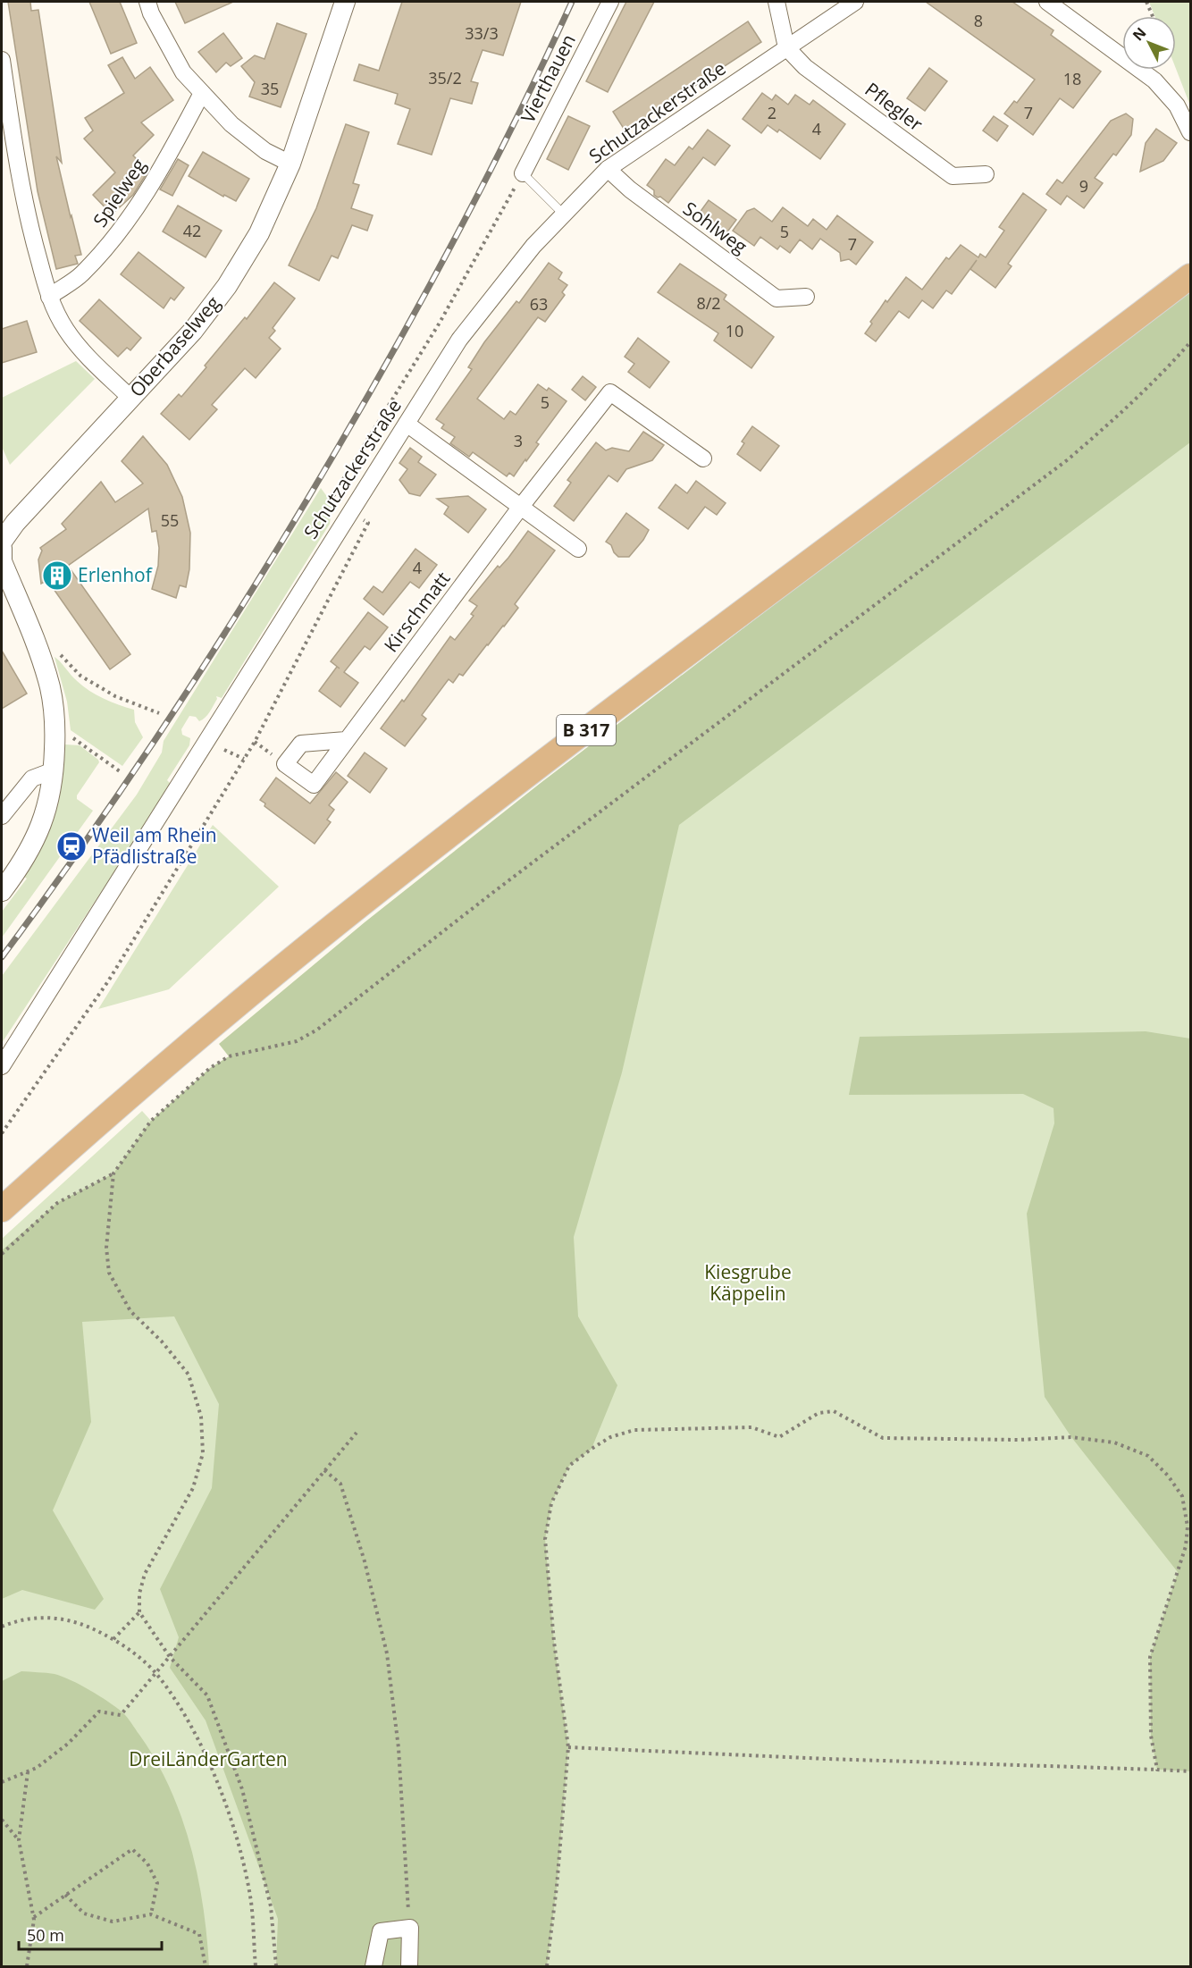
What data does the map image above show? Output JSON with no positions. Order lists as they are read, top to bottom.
{
  "streets": {
    "main road": ["B 317"],
    "street": [
      "Vierthauen",
      "Pflegler",
      "Schutzackerstraße",
      "Spielweg",
      "Sohlweg",
      "Oberbaselweg",
      "Kirschmatt"
    ]
  },
  "crossings": [
    ["Pflegler", "Schutzackerstraße"],
    ["Schutzackerstraße", "Sohlweg"]
  ],
  "parks": ["Kiesgrube Käppelin", "DreiLänderGarten"],
  "places": {
    "building": ["Erlenhof"],
    "station": ["Weil am Rhein Pfädlistraße"]
  },
  "house_numbers": [
    "8",
    "33/3",
    "35/2",
    "18",
    "35",
    "2",
    "7",
    "4",
    "9",
    "42",
    "5",
    "7",
    "8/2",
    "63",
    "10",
    "5",
    "3",
    "55",
    "4"
  ],
  "scale_bar": "50 m",
  "north": "top left"
}
